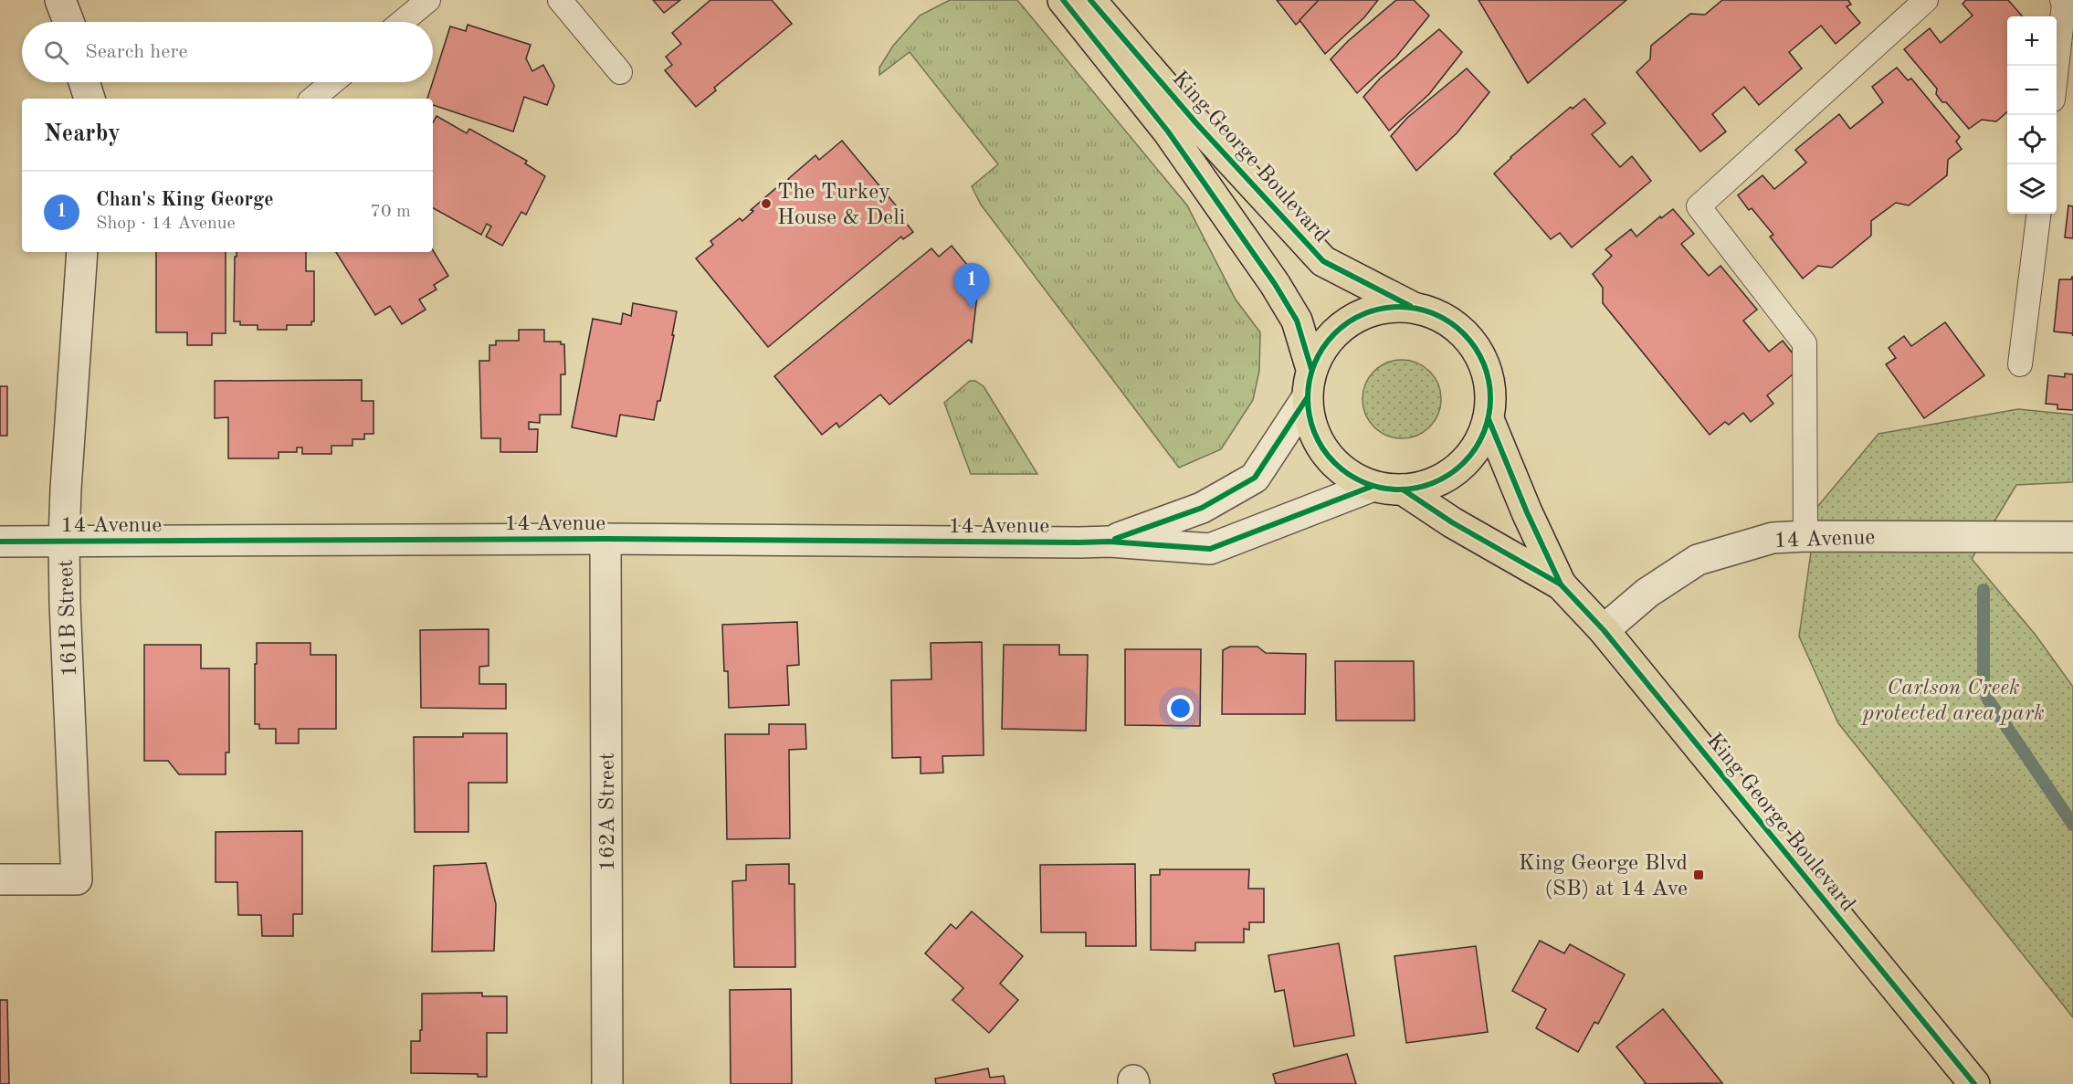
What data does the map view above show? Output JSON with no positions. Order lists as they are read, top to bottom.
{
  "streets": {
    "main road": ["King George Boulevard"],
    "street": ["14 Avenue", "161B Street", "162A Street"]
  },
  "crossings": [
    ["King George Boulevard", "14 Avenue"],
    ["14 Avenue", "161B Street"],
    ["14 Avenue", "162A Street"]
  ],
  "parks": ["Carlson Creek protected area park"],
  "places": {
    "other": ["The Turkey House & Deli"],
    "transit": ["King George Blvd (SB) at 14 Ave"]
  },
  "page": {
    "map_buttons": ["+", "−"],
    "search": "Search here",
    "heading": "Nearby",
    "list": [
      {
        "mark": "1",
        "name": "Chan's King George",
        "note": "Shop · 14 Avenue",
        "value": "70 m"
      }
    ],
    "pins": "1"
  }
}
